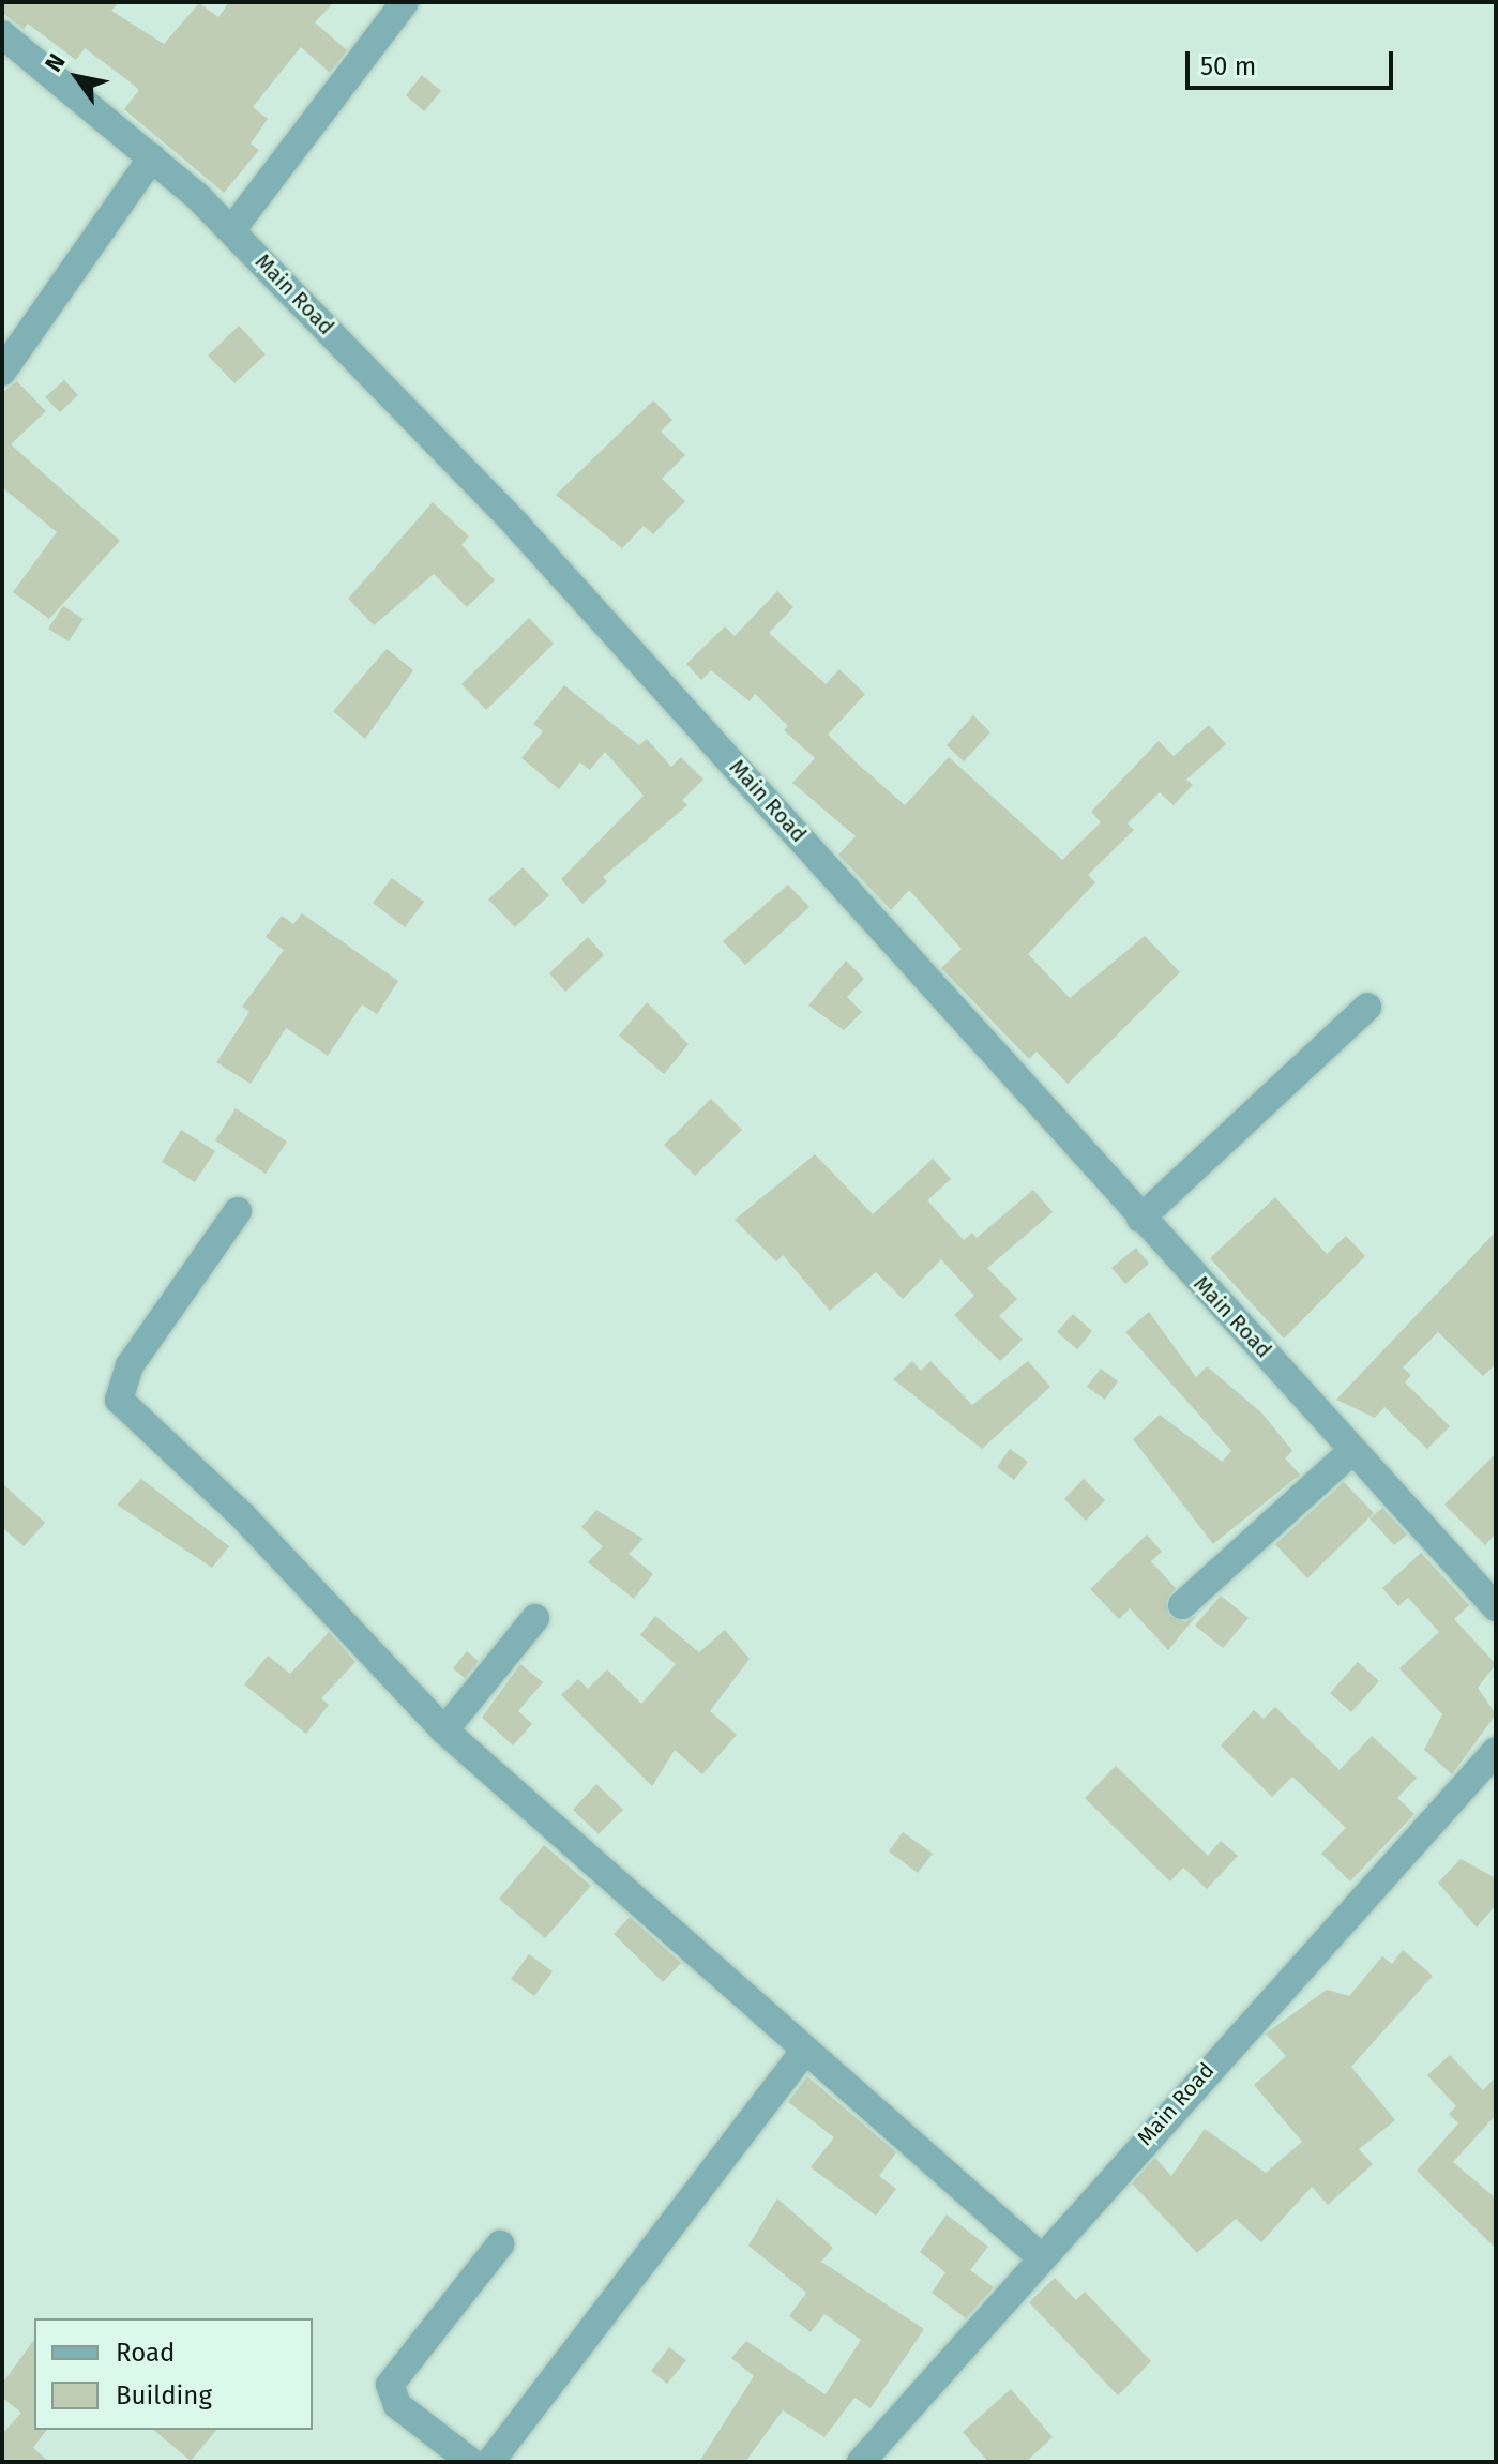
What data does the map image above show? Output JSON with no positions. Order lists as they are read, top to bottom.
{
  "streets": {
    "street": ["Main Road"]
  },
  "legend": ["Road", "Building"],
  "scale_bar": "50 m",
  "north": "top left"
}
